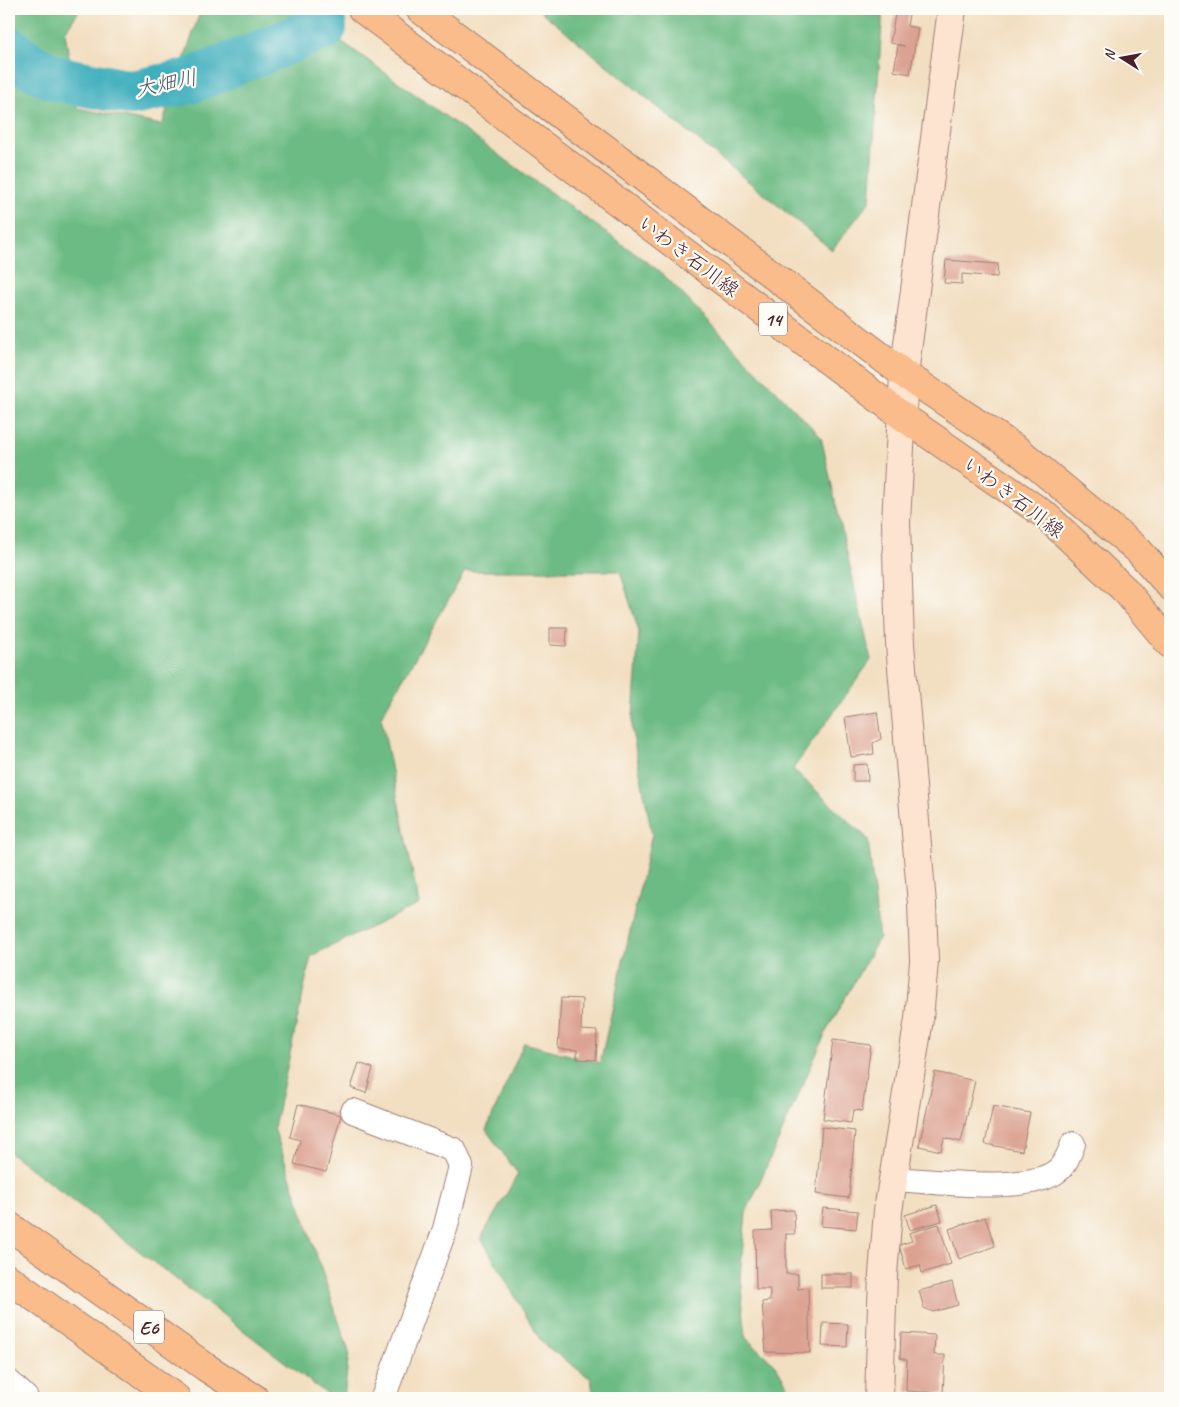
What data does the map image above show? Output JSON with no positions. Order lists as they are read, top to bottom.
{
  "streets": {
    "main road": ["いわき石川線", "14", "E6"]
  },
  "water": ["大畑川"],
  "north": "left"
}
